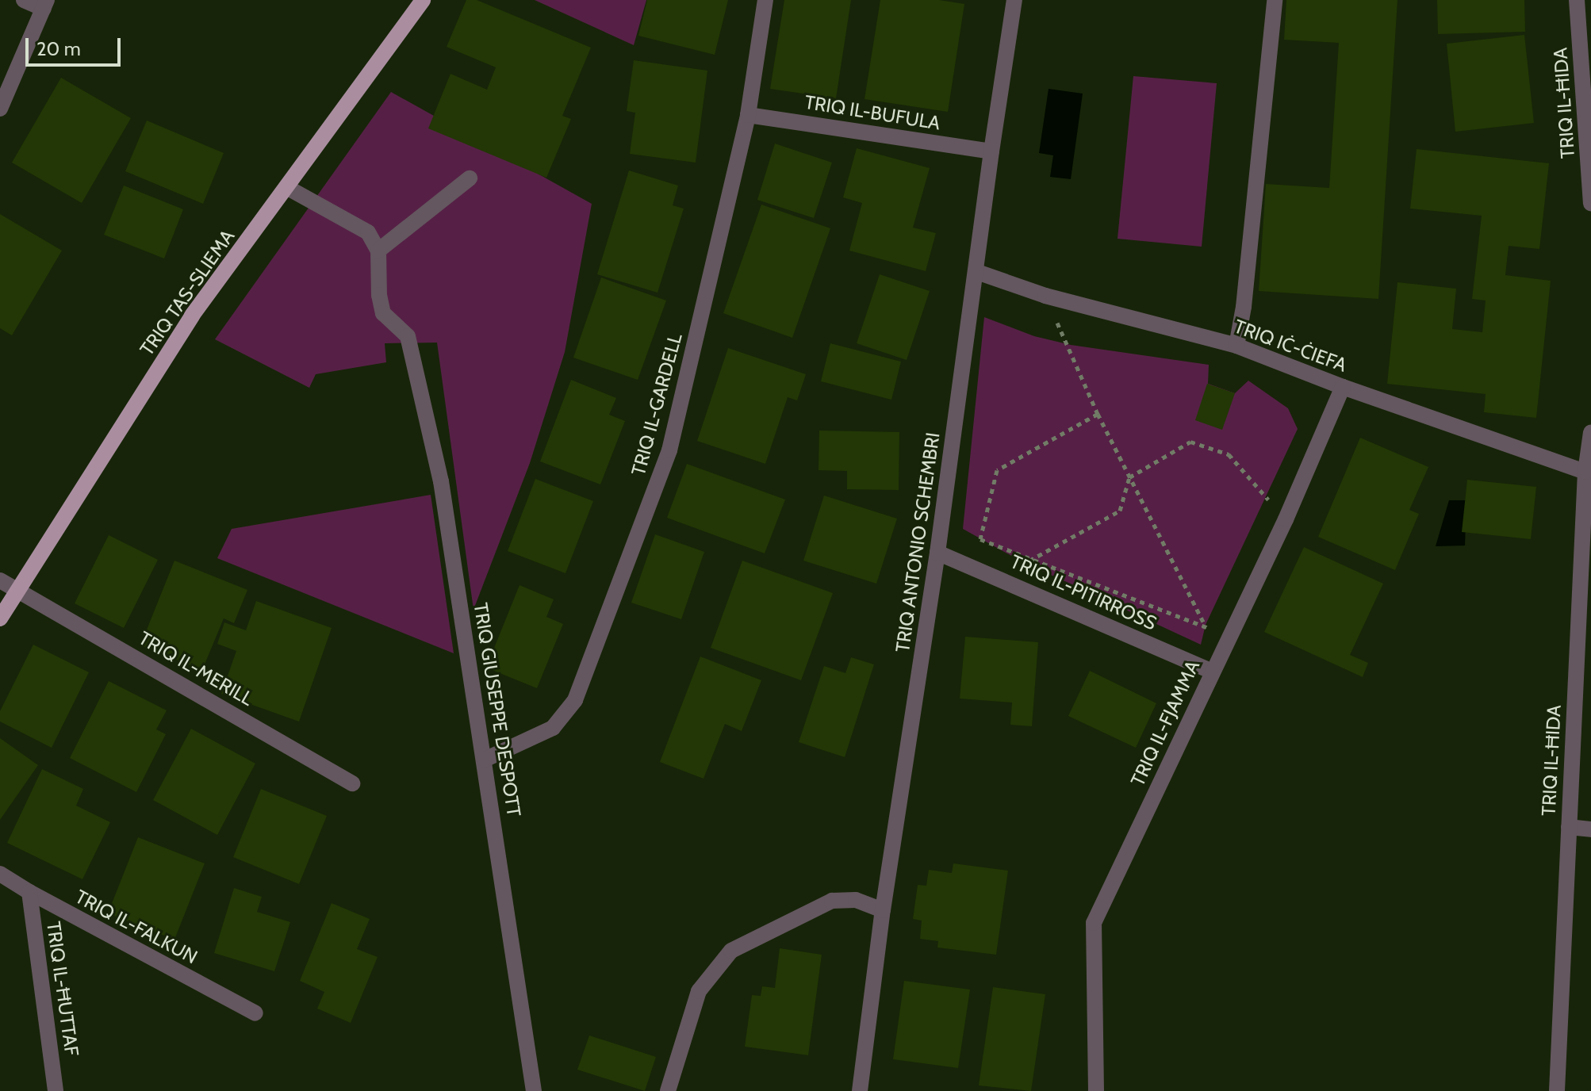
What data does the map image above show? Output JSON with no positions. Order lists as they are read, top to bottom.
{
  "streets": {
    "main road": ["TRIQ TAS-SLIEMA"],
    "street": [
      "TRIQ IL-ĦIDA",
      "TRIQ IL-BUFULA",
      "TRIQ IĊ-ĊIEFA",
      "TRIQ IL-GARDELL",
      "TRIQ ANTONIO SCHEMBRI",
      "TRIQ IL-PITIRROSS",
      "TRIQ IL-MERILL",
      "TRIQ GIUSEPPE DESPOTT",
      "TRIQ IL-FJAMMA",
      "TRIQ IL-FALKUN",
      "TRIQ IL-ĦUTTAF"
    ]
  },
  "crossings": [
    ["TRIQ IL-ĦIDA", "TRIQ IĊ-ĊIEFA"],
    ["TRIQ IL-BUFULA", "TRIQ IL-GARDELL"],
    ["TRIQ IL-BUFULA", "TRIQ ANTONIO SCHEMBRI"],
    ["TRIQ TAS-SLIEMA", "TRIQ IL-MERILL"],
    ["TRIQ IĊ-ĊIEFA", "TRIQ ANTONIO SCHEMBRI"],
    ["TRIQ IĊ-ĊIEFA", "TRIQ IL-FJAMMA"],
    ["TRIQ IL-GARDELL", "TRIQ GIUSEPPE DESPOTT"],
    ["TRIQ ANTONIO SCHEMBRI", "TRIQ IL-PITIRROSS"],
    ["TRIQ IL-PITIRROSS", "TRIQ IL-FJAMMA"],
    ["TRIQ IL-FALKUN", "TRIQ IL-ĦUTTAF"]
  ],
  "scale_bar": "20 m"
}
